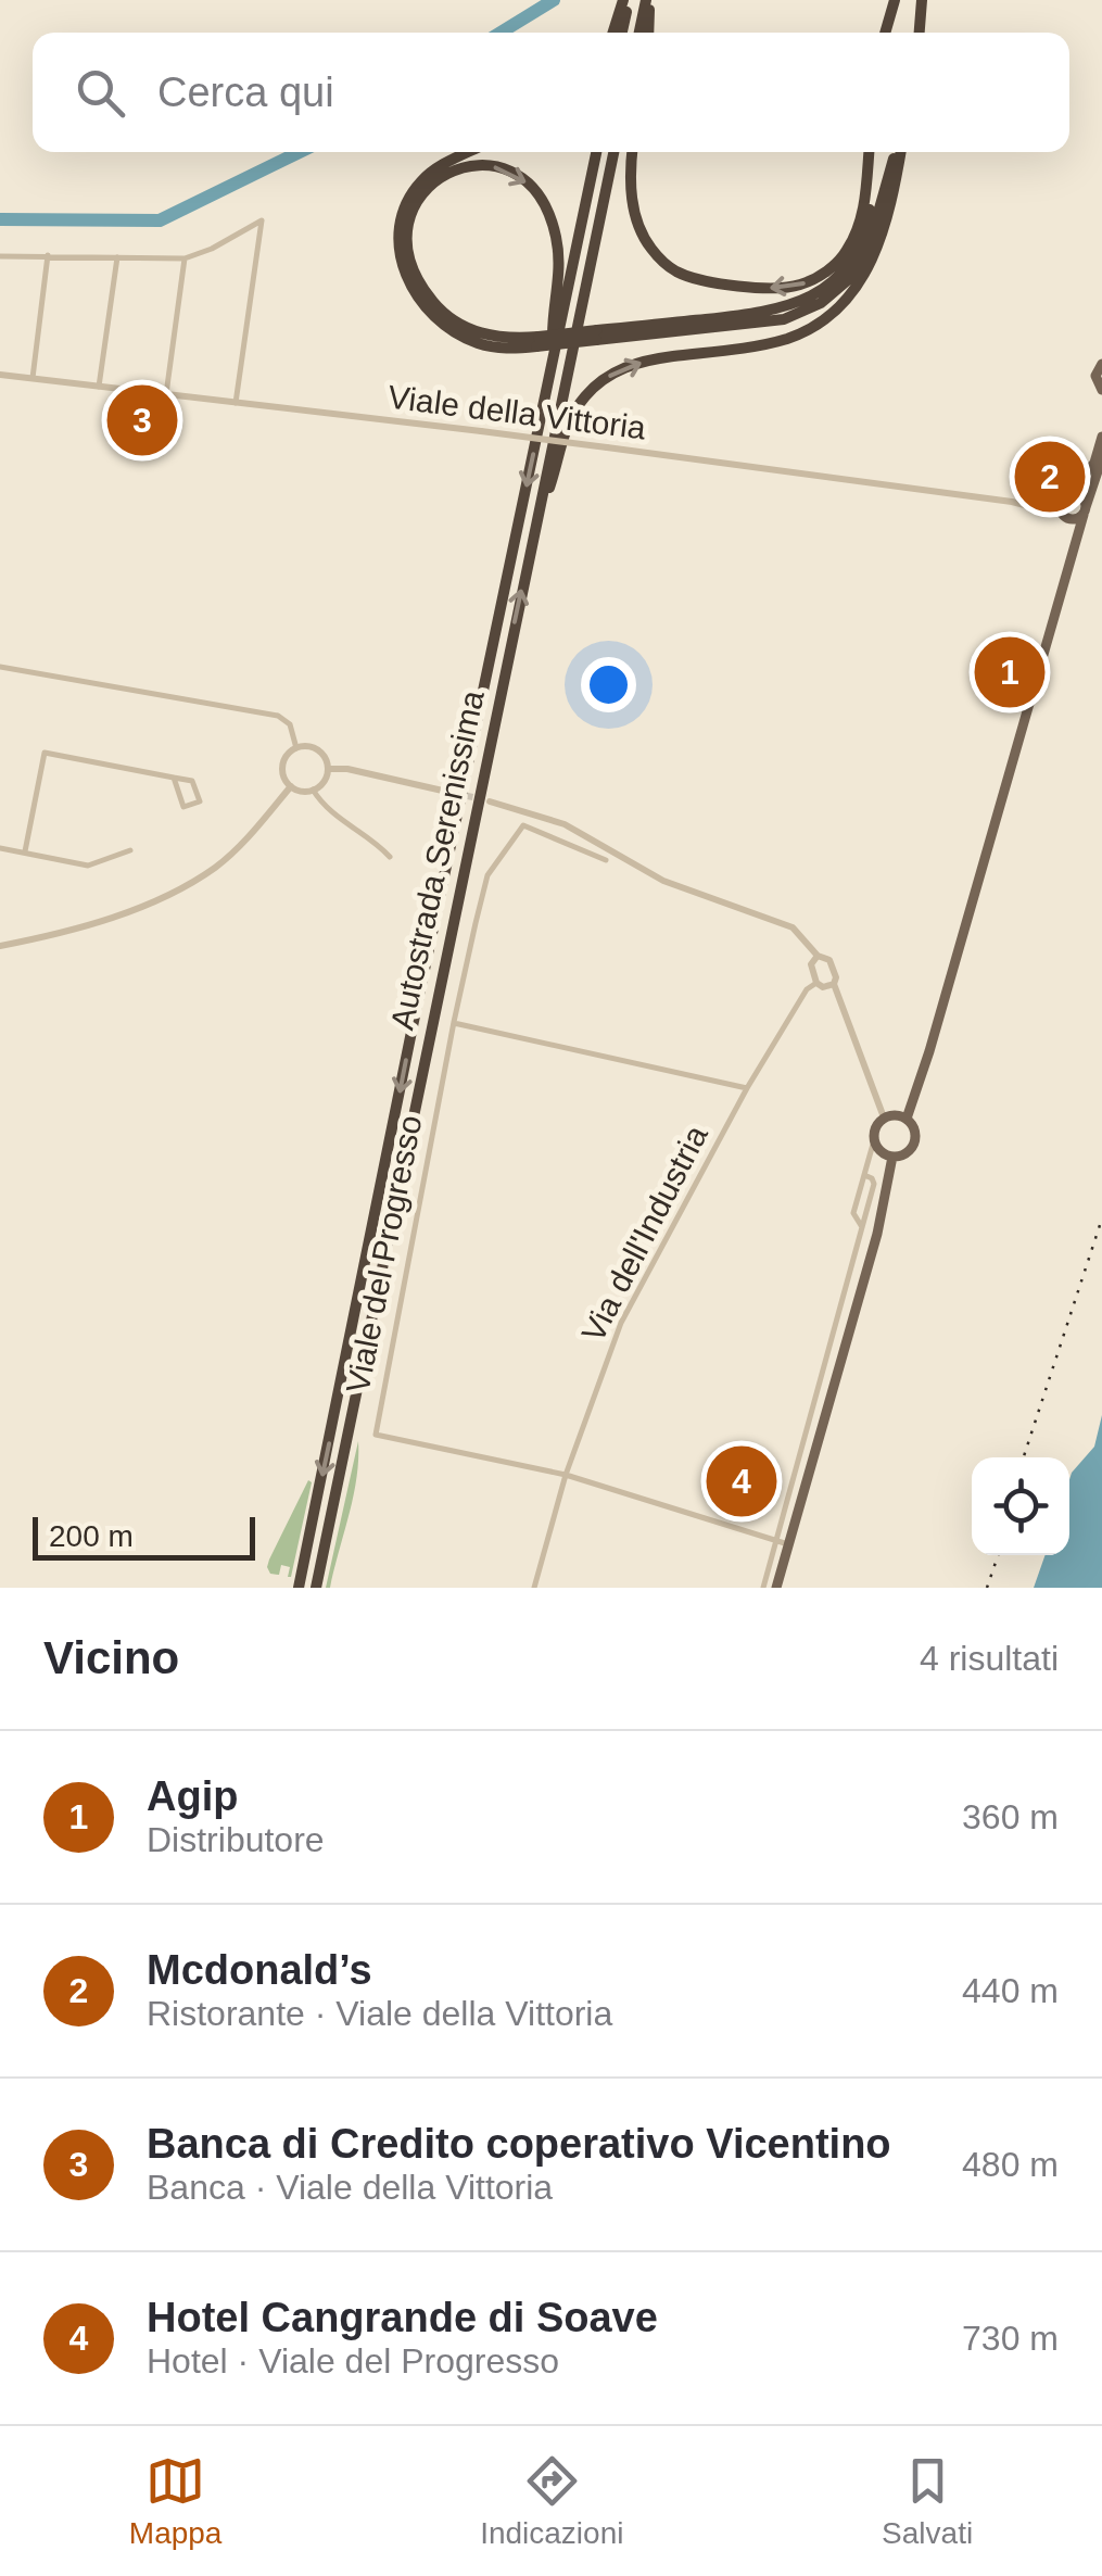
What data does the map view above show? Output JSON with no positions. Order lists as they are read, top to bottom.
{
  "streets": {
    "highway": ["Autostrada Serenissima"],
    "street": ["Viale della Vittoria", "Via dell'Industria", "Viale del Progresso"]
  },
  "crossings": [
    ["Via dell'Industria", "Viale del Progresso"]
  ],
  "scale_bar": "200 m",
  "page": {
    "search": "Cerca qui",
    "pins": [
      "3",
      "2",
      "1",
      "4"
    ],
    "scale": "200 m",
    "heading": ["Vicino", "4 risultati"],
    "list": [
      {
        "mark": "1",
        "name": "Agip",
        "note": "Distributore",
        "value": "360 m"
      },
      {
        "mark": "2",
        "name": "Mcdonald’s",
        "note": "Ristorante · Viale della Vittoria",
        "value": "440 m"
      },
      {
        "mark": "3",
        "name": "Banca di Credito coperativo Vicentino",
        "note": "Banca · Viale della Vittoria",
        "value": "480 m"
      },
      {
        "mark": "4",
        "name": "Hotel Cangrande di Soave",
        "note": "Hotel · Viale del Progresso",
        "value": "730 m"
      }
    ],
    "nav": ["Mappa", "Indicazioni", "Salvati"]
  }
}
